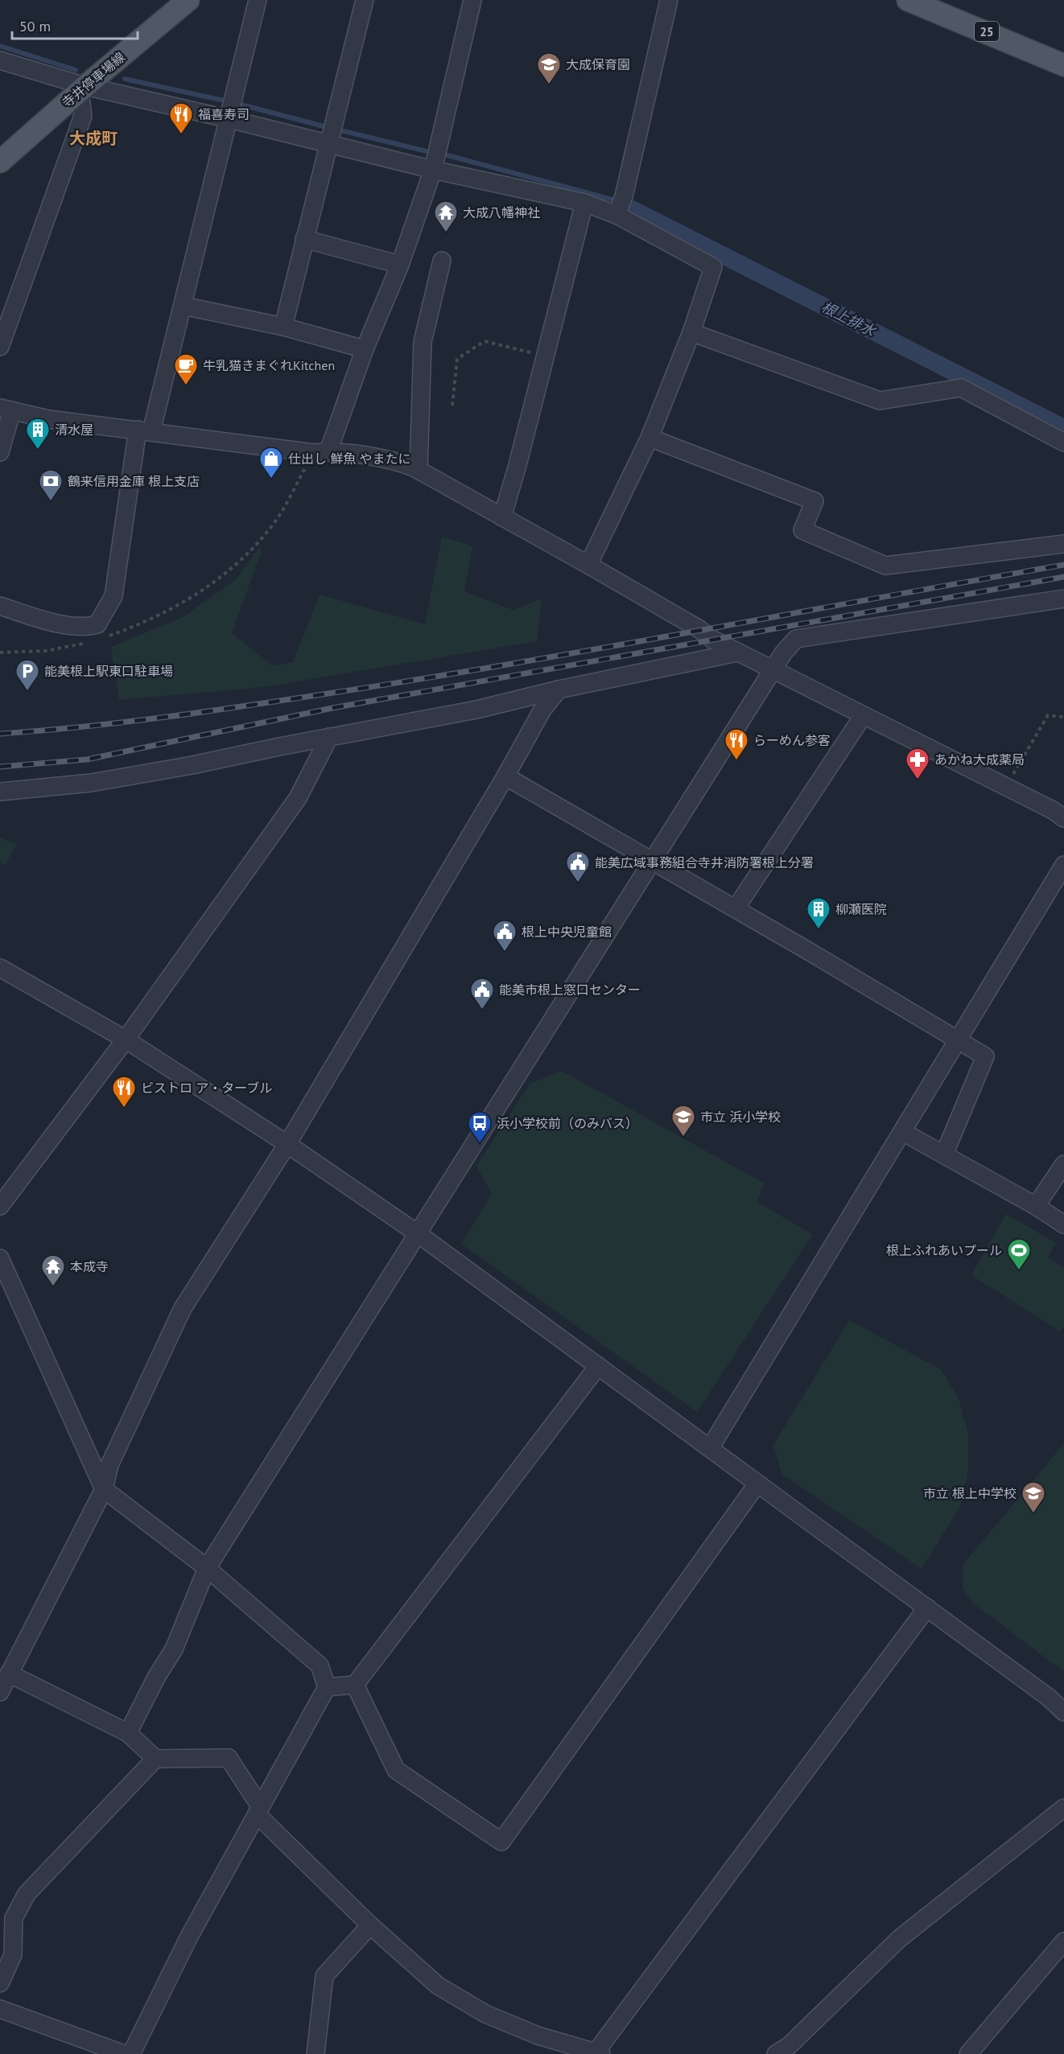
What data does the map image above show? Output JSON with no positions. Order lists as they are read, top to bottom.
{
  "streets": {
    "main road": ["25", "寺井停車場線"]
  },
  "districts": ["大成町"],
  "water": ["根上排水"],
  "places": {
    "school or university": ["大成保育園", "市立 浜小学校", "市立 根上中学校"],
    "restaurant": ["福喜寿司", "らーめん参客", "ビストロ ア・ターブル"],
    "temple": ["大成八幡神社", "本成寺"],
    "cafe": ["牛乳猫きまぐれKitchen"],
    "building": ["清水屋", "柳瀬医院"],
    "shop": ["仕出し 鮮魚 やまたに"],
    "bank": ["鶴来信用金庫 根上支店"],
    "parking": ["能美根上駅東口駐車場"],
    "pharmacy": ["あかね大成薬局"],
    "public building": ["能美広域事務組合寺井消防署根上分署", "根上中央児童館", "能美市根上窓口センター"],
    "bus stop": ["浜小学校前（のみバス）"],
    "sports": ["根上ふれあいプール"]
  },
  "scale_bar": "50 m"
}
